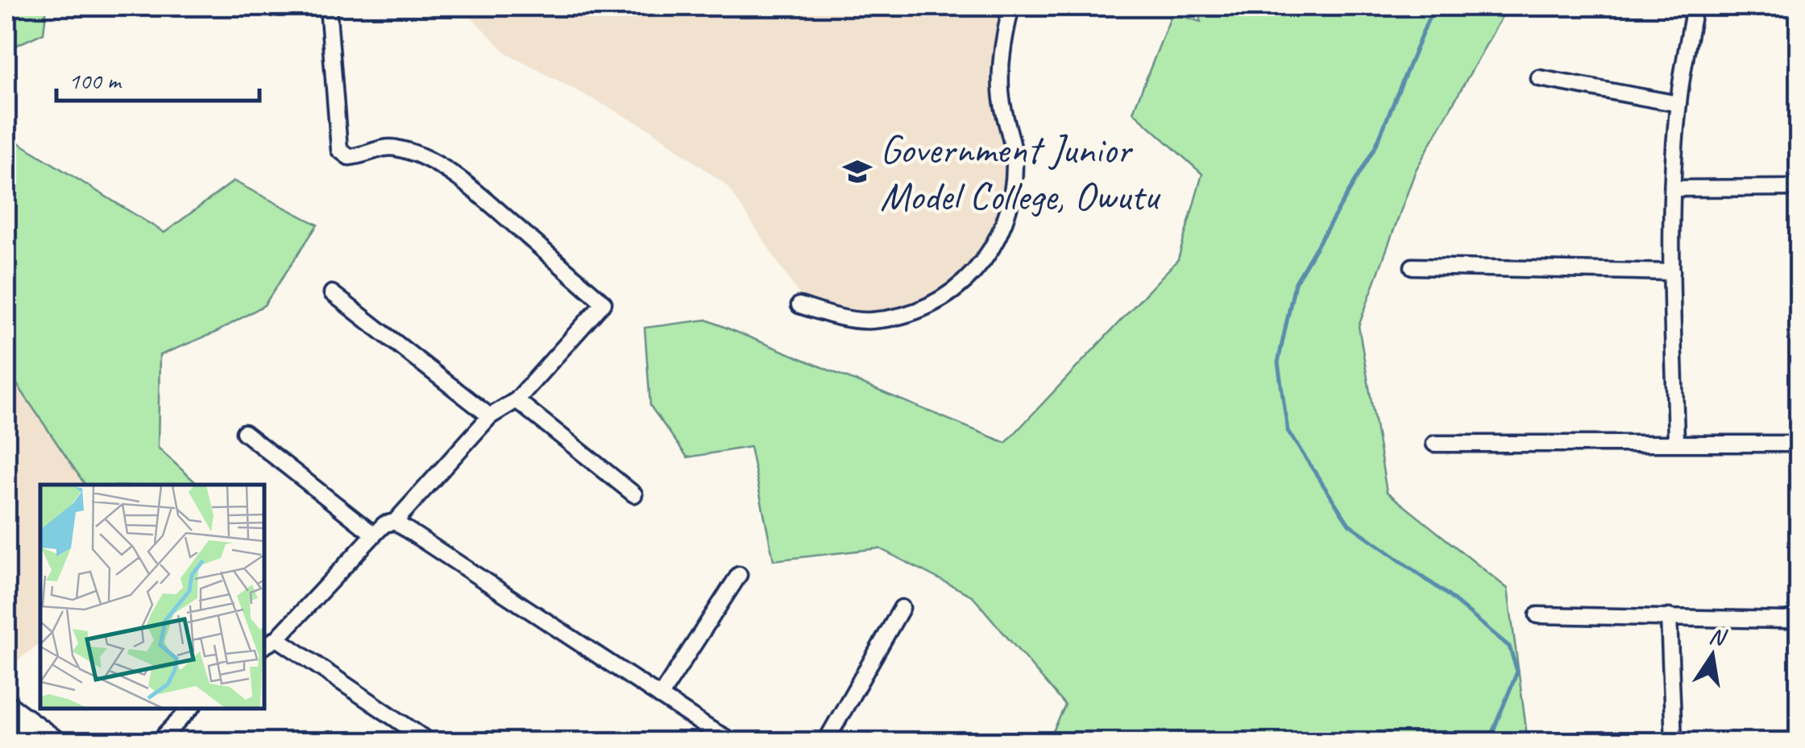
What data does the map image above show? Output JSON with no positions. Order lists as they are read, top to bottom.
{
  "places": {
    "school or university": ["Government Junior Model College, Owutu"]
  },
  "scale_bar": "100 m",
  "north": "top"
}
